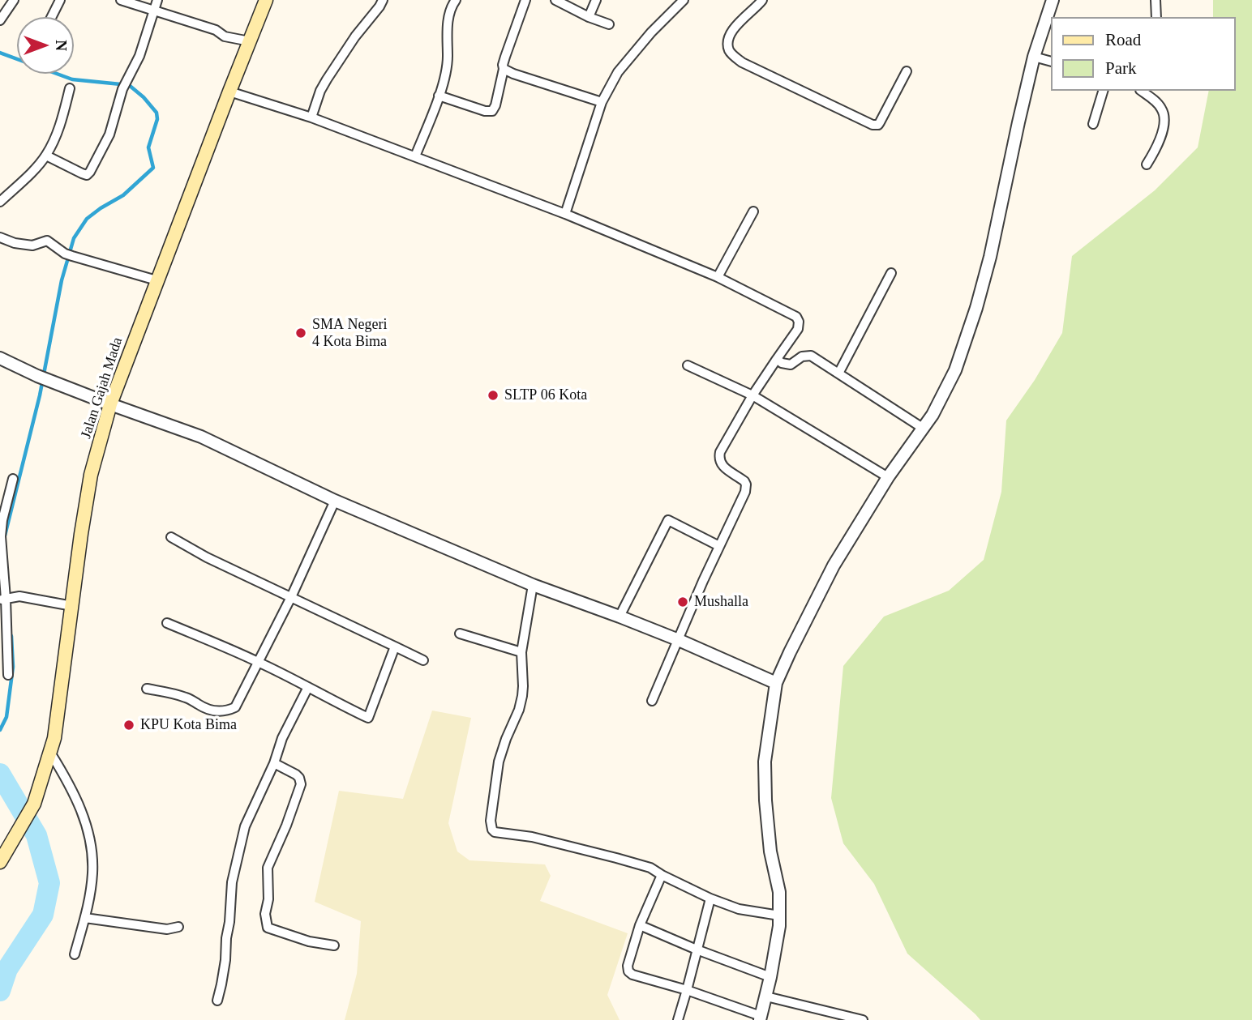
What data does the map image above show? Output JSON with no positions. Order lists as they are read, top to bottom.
{
  "streets": {
    "main road": ["Jalan Gajah Mada"]
  },
  "places": [
    "SMA Negeri 4 Kota Bima",
    "SLTP 06 Kota",
    "Mushalla",
    "KPU Kota Bima"
  ],
  "legend": ["Road", "Park"],
  "north": "right"
}
